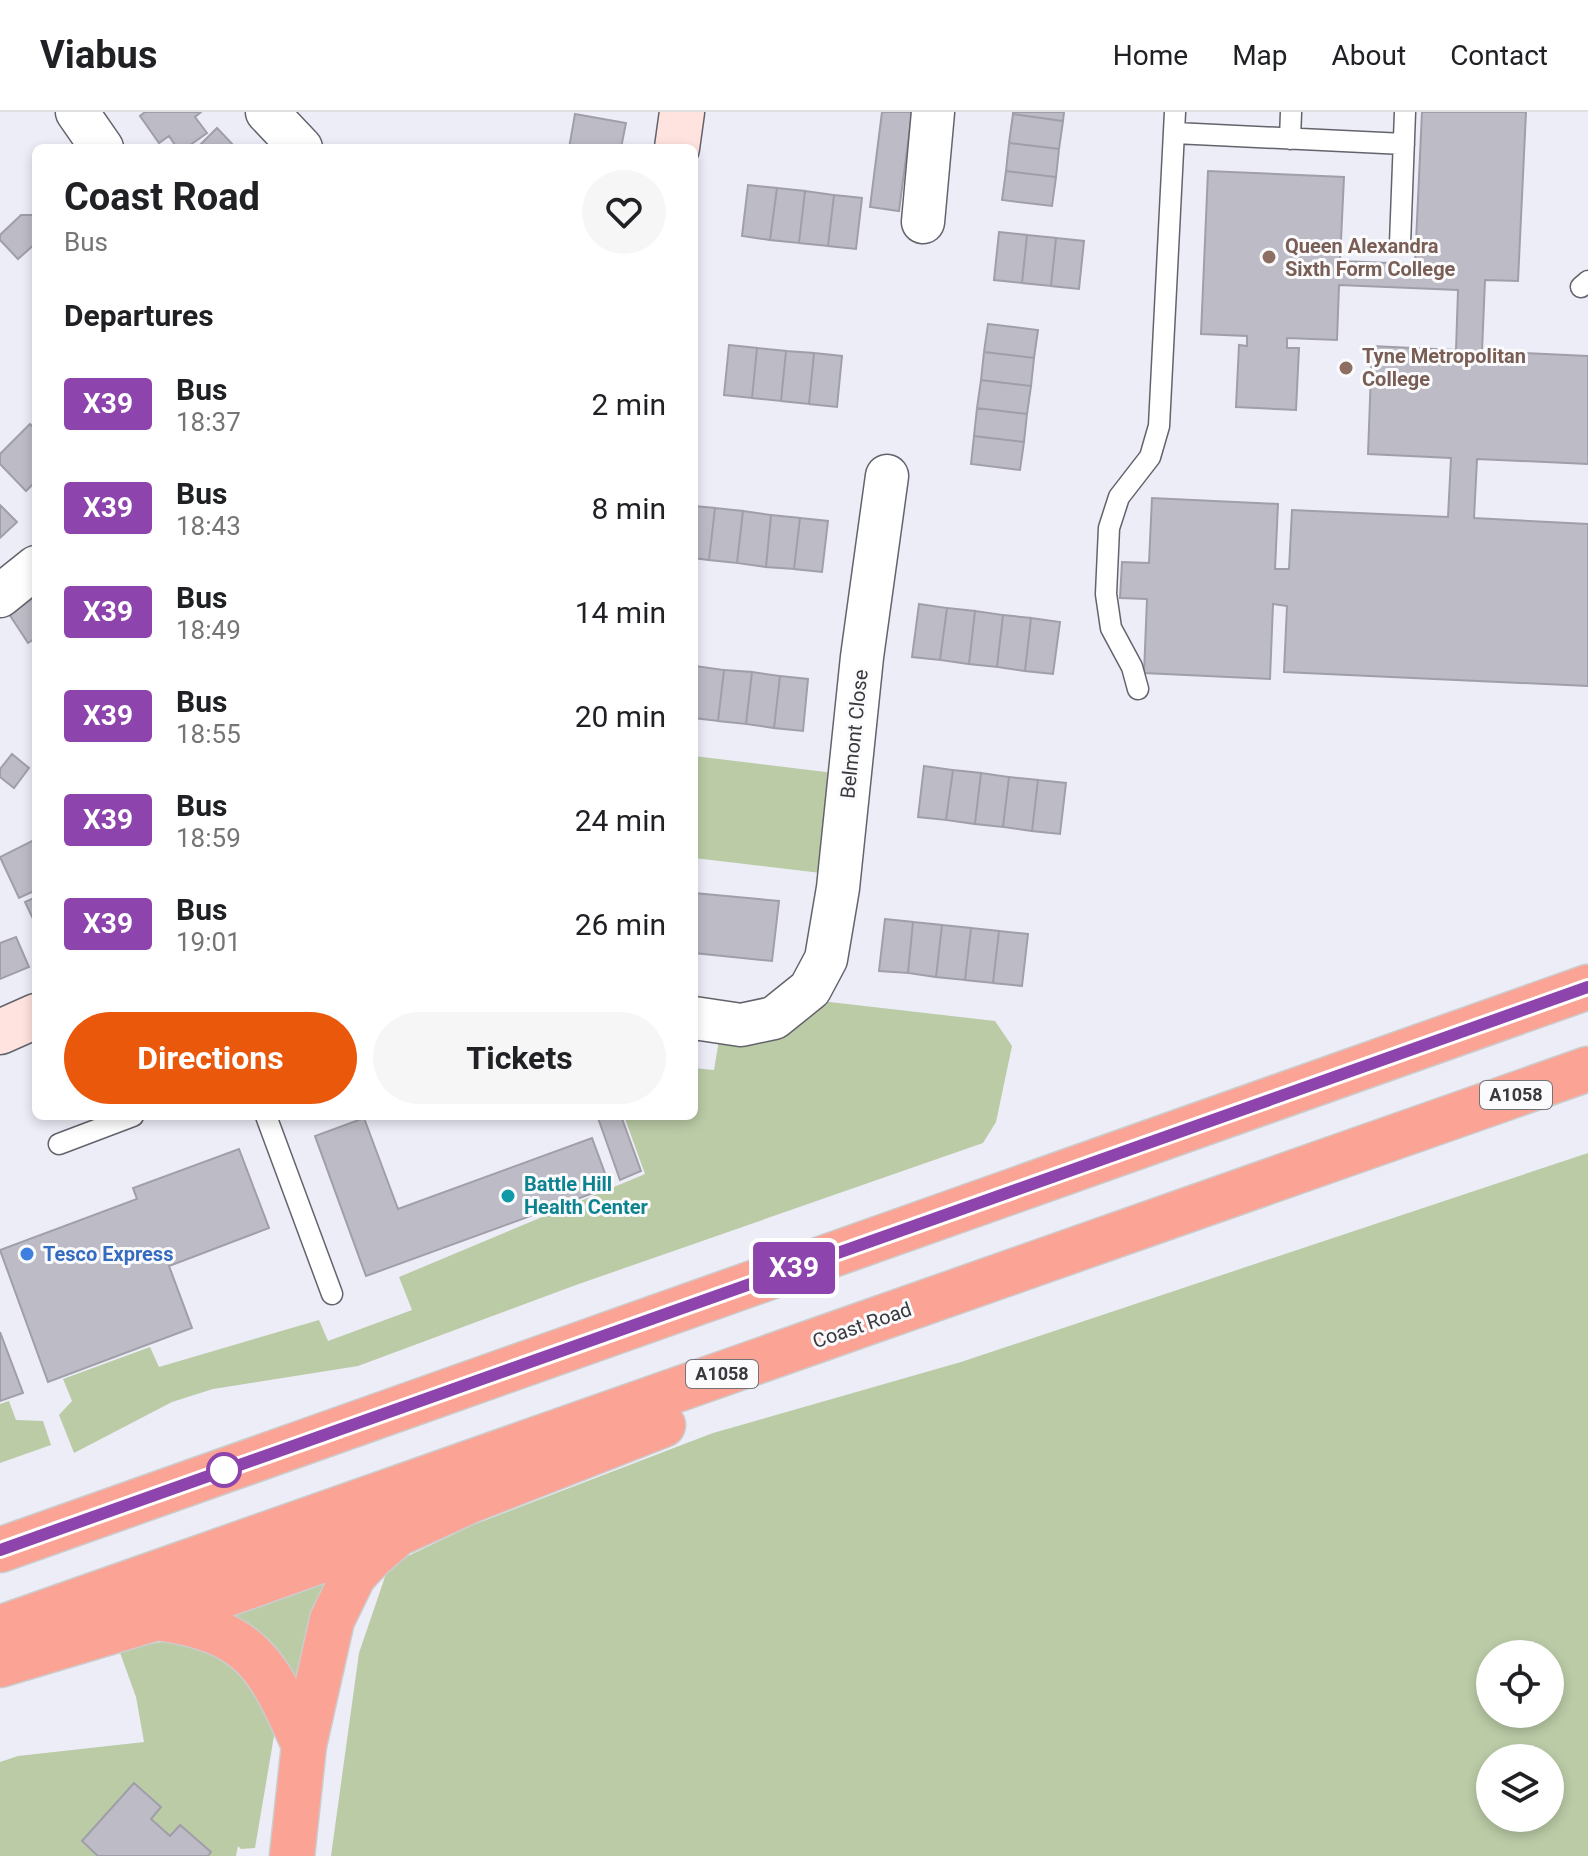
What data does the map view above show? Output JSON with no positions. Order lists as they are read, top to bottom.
{
  "streets": {
    "highway": ["A1058", "Coast Road"],
    "street": ["Belmont Close"]
  },
  "places": [
    "Queen Alexandra Sixth Form College",
    "Tyne Metropolitan College",
    "Battle Hill Health Center",
    "Tesco Express"
  ],
  "lines": ["bus line X39"],
  "page": {
    "header": "Viabus",
    "nav": [
      "Home",
      "Map",
      "About",
      "Contact"
    ],
    "on_map": "X39",
    "heading": [
      ["Coast Road", "Bus"],
      "Departures"
    ],
    "list": [
      {
        "mark": "X39",
        "name": "Bus",
        "note": "18:37",
        "value": "2 min"
      },
      {
        "mark": "X39",
        "name": "Bus",
        "note": "18:43",
        "value": "8 min"
      },
      {
        "mark": "X39",
        "name": "Bus",
        "note": "18:49",
        "value": "14 min"
      },
      {
        "mark": "X39",
        "name": "Bus",
        "note": "18:55",
        "value": "20 min"
      },
      {
        "mark": "X39",
        "name": "Bus",
        "note": "18:59",
        "value": "24 min"
      },
      {
        "mark": "X39",
        "name": "Bus",
        "note": "19:01",
        "value": "26 min"
      }
    ],
    "buttons": ["Directions", "Tickets"]
  }
}
